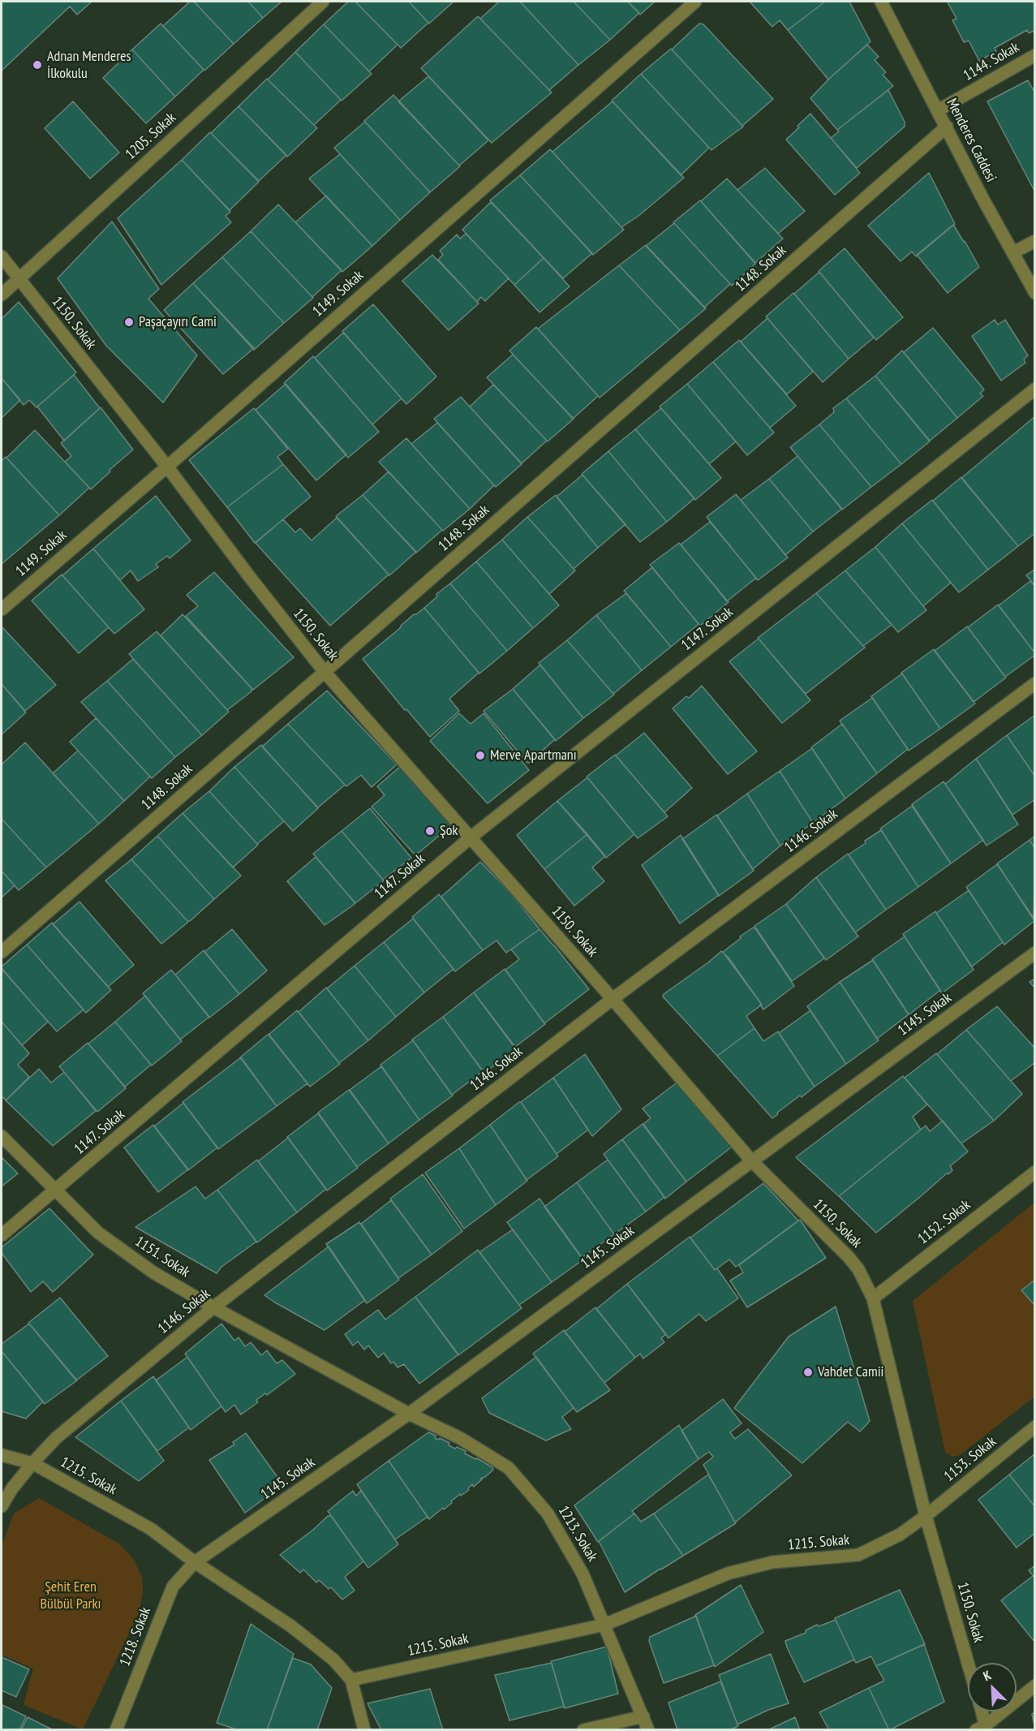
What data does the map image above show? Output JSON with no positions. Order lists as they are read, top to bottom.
{
  "streets": {
    "street": [
      "1144. Sokak",
      "1205. Sokak",
      "Menderes Caddesi",
      "1148. Sokak",
      "1149. Sokak",
      "1150. Sokak",
      "1147. Sokak",
      "1146. Sokak",
      "1145. Sokak",
      "1152. Sokak",
      "1151. Sokak",
      "1153. Sokak",
      "1215. Sokak",
      "1213. Sokak",
      "1218. Sokak"
    ]
  },
  "crossings": [
    ["1144. Sokak", "Menderes Caddesi"],
    ["1205. Sokak", "1150. Sokak"],
    ["Menderes Caddesi", "1148. Sokak"],
    ["1148. Sokak", "1150. Sokak"],
    ["1149. Sokak", "1150. Sokak"],
    ["1150. Sokak", "1147. Sokak"],
    ["1150. Sokak", "1146. Sokak"],
    ["1150. Sokak", "1145. Sokak"],
    ["1150. Sokak", "1152. Sokak"],
    ["1150. Sokak", "1153. Sokak"],
    ["1150. Sokak", "1215. Sokak"],
    ["1147. Sokak", "1151. Sokak"],
    ["1146. Sokak", "1151. Sokak"],
    ["1146. Sokak", "1215. Sokak"],
    ["1145. Sokak", "1151. Sokak"],
    ["1145. Sokak", "1215. Sokak"],
    ["1145. Sokak", "1213. Sokak"],
    ["1145. Sokak", "1218. Sokak"],
    ["1151. Sokak", "1213. Sokak"],
    ["1153. Sokak", "1215. Sokak"],
    ["1215. Sokak", "1213. Sokak"],
    ["1215. Sokak", "1218. Sokak"]
  ],
  "parks": ["Şehit Eren Bülbül Parkı"],
  "places": [
    "Adnan Menderes İlkokulu",
    "Paşaçayırı Cami",
    "Merve Apartmanı",
    "Şok",
    "Vahdet Camii"
  ],
  "north": "top left"
}
